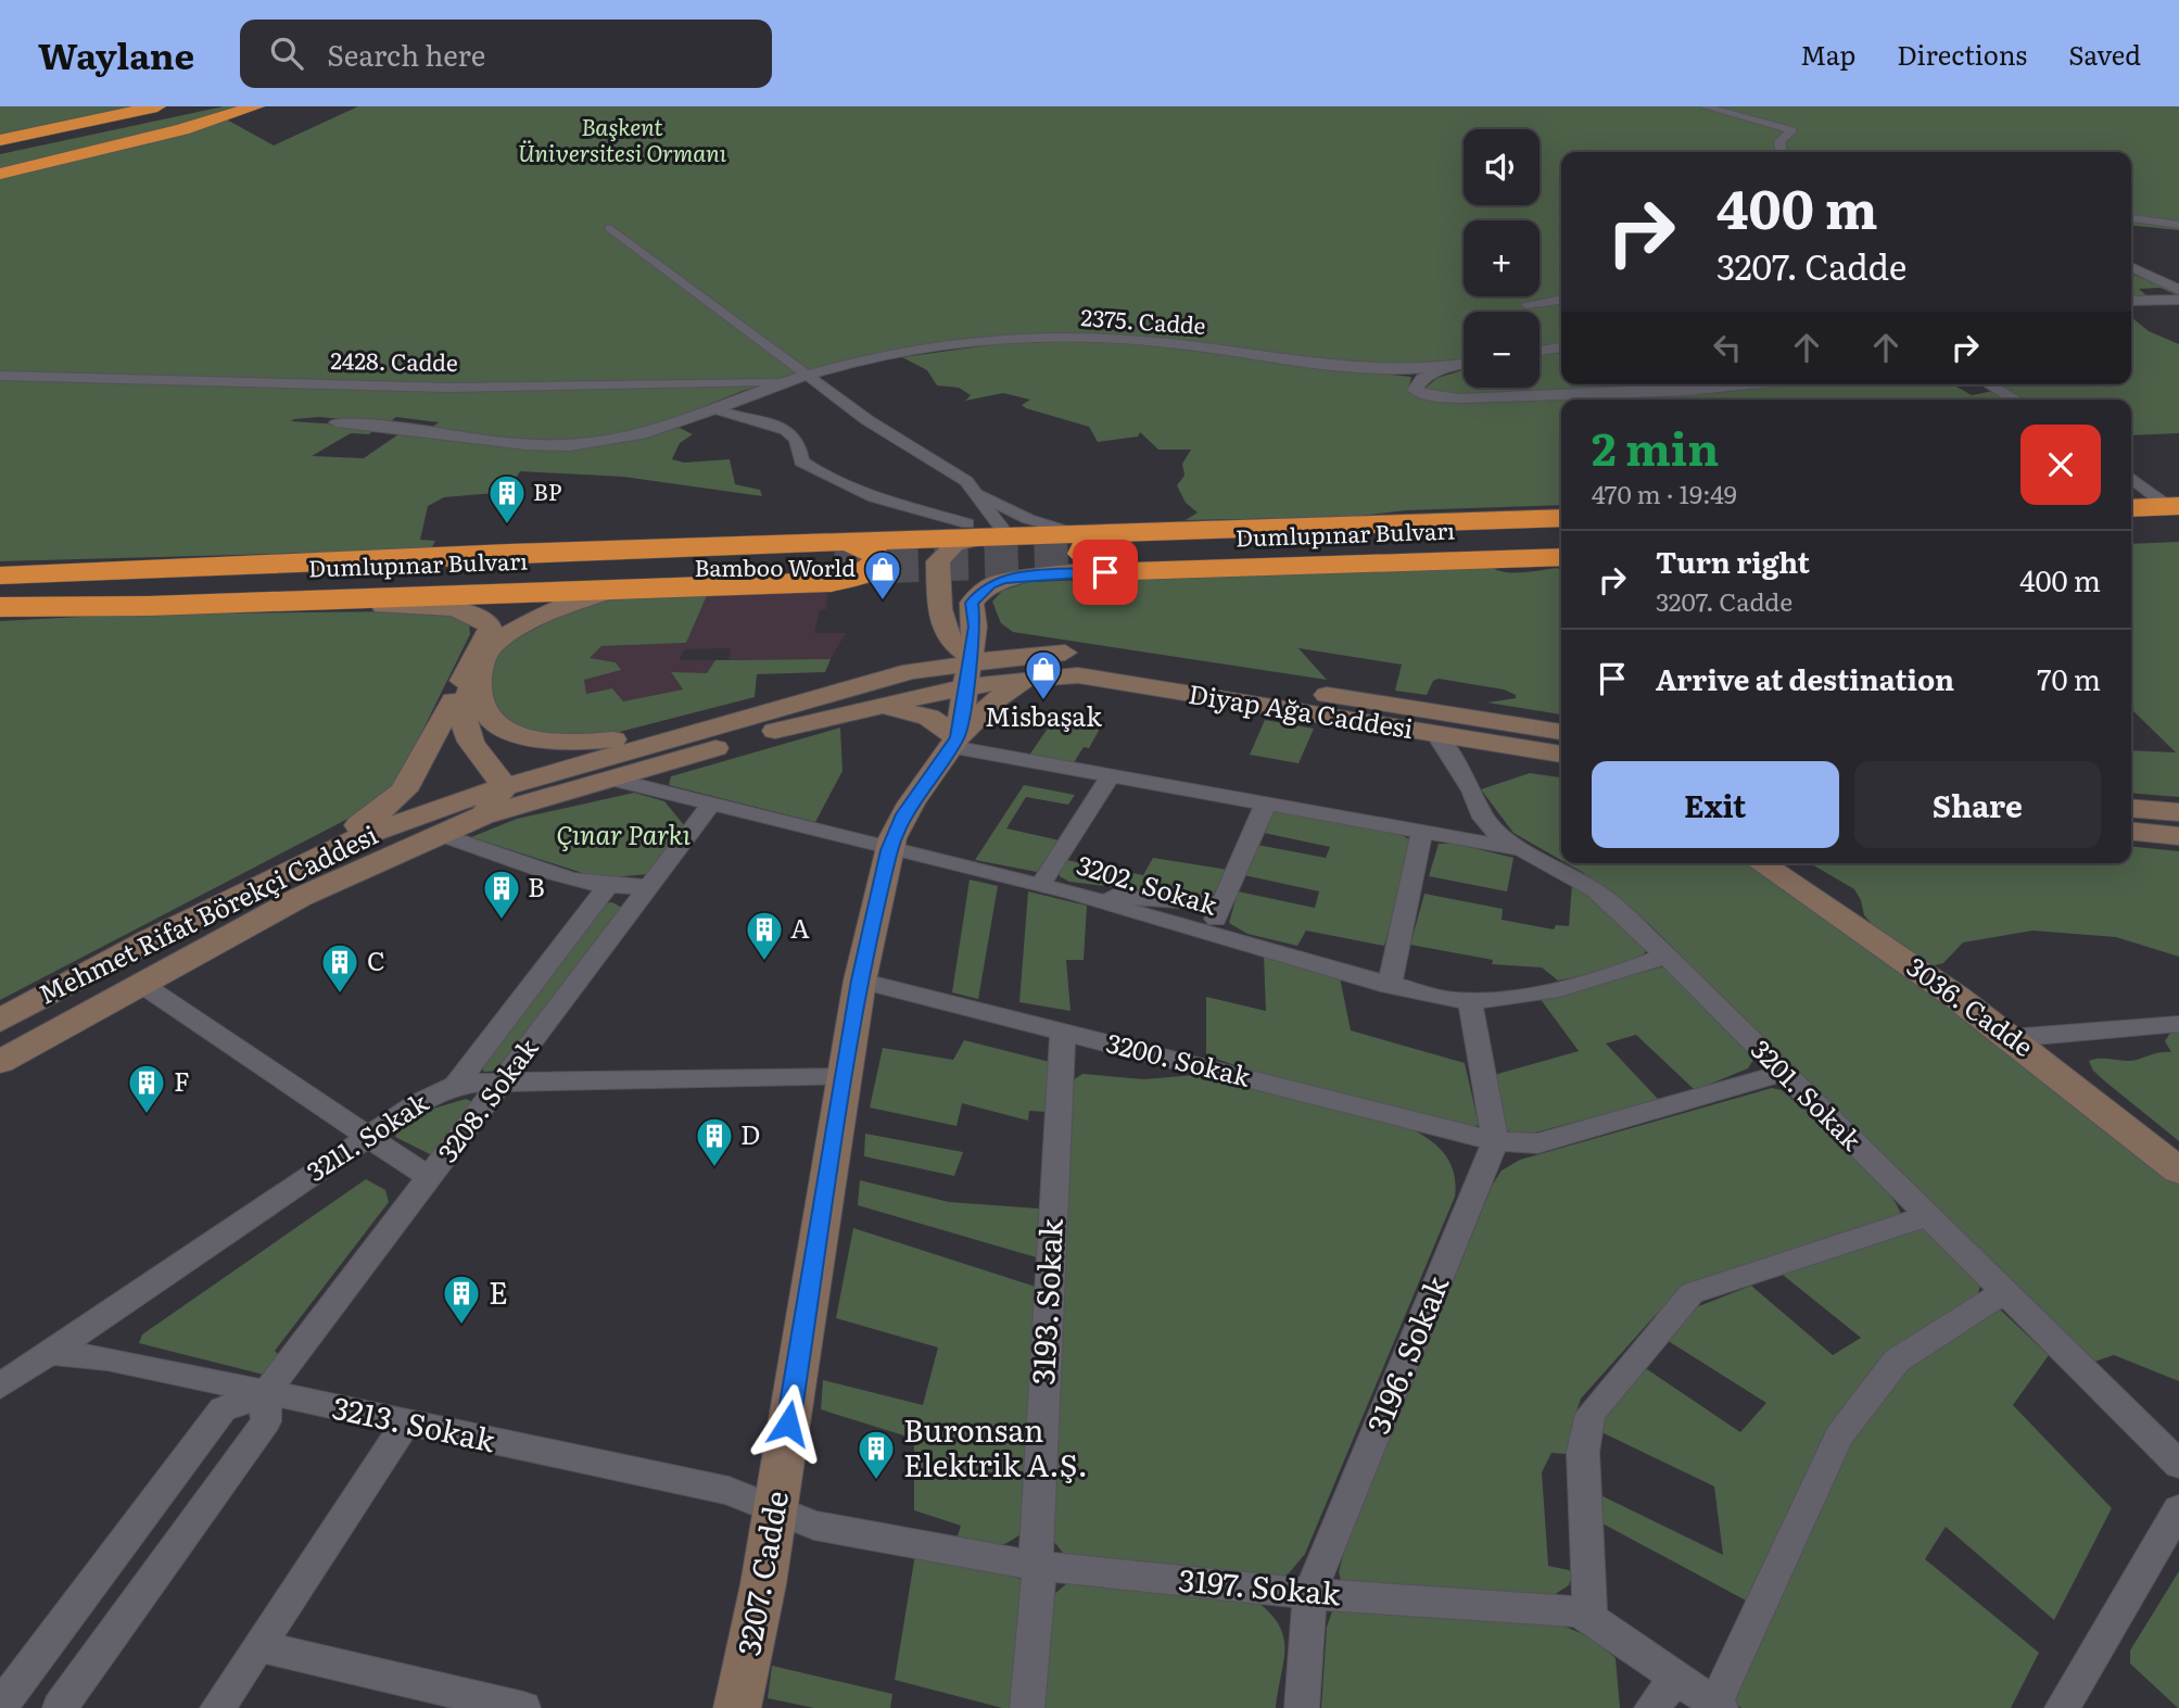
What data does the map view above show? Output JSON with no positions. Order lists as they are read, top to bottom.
{
  "streets": {
    "highway": ["Dumlupınar Bulvarı"],
    "main road": [
      "Diyap Ağa Caddesi",
      "Mehmet Rifat Börekçi Caddesi",
      "3036. Cadde",
      "3207. Cadde"
    ],
    "street": [
      "2375. Cadde",
      "2428. Cadde",
      "3202. Sokak",
      "3200. Sokak",
      "3201. Sokak",
      "3208. Sokak",
      "3211. Sokak",
      "3193. Sokak",
      "3196. Sokak",
      "3213. Sokak",
      "3197. Sokak"
    ]
  },
  "crossings": [
    ["2375. Cadde", "2428. Cadde"],
    ["Dumlupınar Bulvarı", "3207. Cadde"],
    ["Diyap Ağa Caddesi", "Mehmet Rifat Börekçi Caddesi"],
    ["Diyap Ağa Caddesi", "3201. Sokak"],
    ["Diyap Ağa Caddesi", "3207. Cadde"],
    ["3202. Sokak", "Mehmet Rifat Börekçi Caddesi"],
    ["3202. Sokak", "3201. Sokak"],
    ["3202. Sokak", "3208. Sokak"],
    ["3202. Sokak", "3207. Cadde"],
    ["Mehmet Rifat Börekçi Caddesi", "3207. Cadde"],
    ["3200. Sokak", "3201. Sokak"],
    ["3200. Sokak", "3193. Sokak"],
    ["3200. Sokak", "3196. Sokak"],
    ["3200. Sokak", "3207. Cadde"],
    ["3208. Sokak", "3211. Sokak"],
    ["3208. Sokak", "3213. Sokak"],
    ["3211. Sokak", "3213. Sokak"],
    ["3211. Sokak", "3207. Cadde"],
    ["3193. Sokak", "3197. Sokak"],
    ["3196. Sokak", "3197. Sokak"],
    ["3213. Sokak", "3207. Cadde"],
    ["3213. Sokak", "3197. Sokak"],
    ["3207. Cadde", "3197. Sokak"]
  ],
  "parks": ["Başkent Üniversitesi Ormanı", "Çınar Parkı"],
  "places": {
    "building": [
      "BP",
      "B",
      "A",
      "C",
      "F",
      "D",
      "E",
      "Buronsan Elektrik A.Ş."
    ],
    "shop": ["Bamboo World", "Misbaşak"]
  },
  "page": {
    "header": "Waylane",
    "search": "Search here",
    "nav": ["Map", "Directions", "Saved"],
    "map_buttons": ["+", "−"],
    "turn": ["400 m", "3207. Cadde"],
    "heading": ["2 min", "470 m · 19:49"],
    "list": [
      {
        "name": "Turn right",
        "note": "3207. Cadde",
        "value": "400 m"
      },
      {
        "name": "Arrive at destination",
        "value": "70 m"
      }
    ],
    "buttons": ["Exit", "Share"]
  }
}
